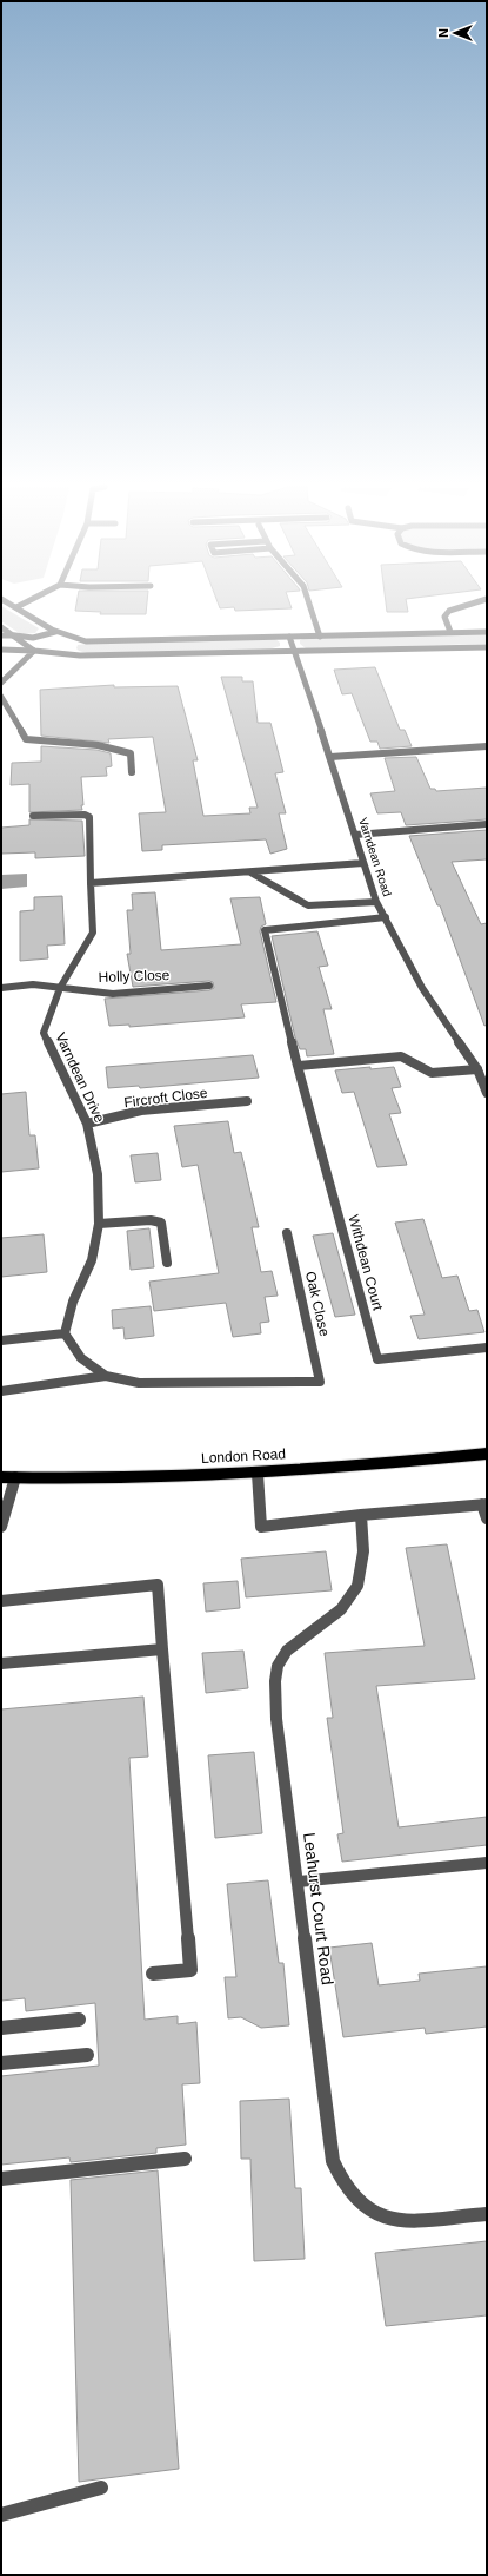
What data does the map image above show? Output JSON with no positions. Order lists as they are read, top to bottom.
{
  "streets": {
    "highway": ["London Road"],
    "street": [
      "Varndean Road",
      "Holly Close",
      "Varndean Drive",
      "Fircroft Close",
      "Withdean Court",
      "Oak Close",
      "Leahurst Court Road"
    ]
  },
  "crossings": [
    ["Varndean Road", "Withdean Court"],
    ["Holly Close", "Varndean Drive"],
    ["Varndean Drive", "Fircroft Close"]
  ],
  "north": "left"
}
